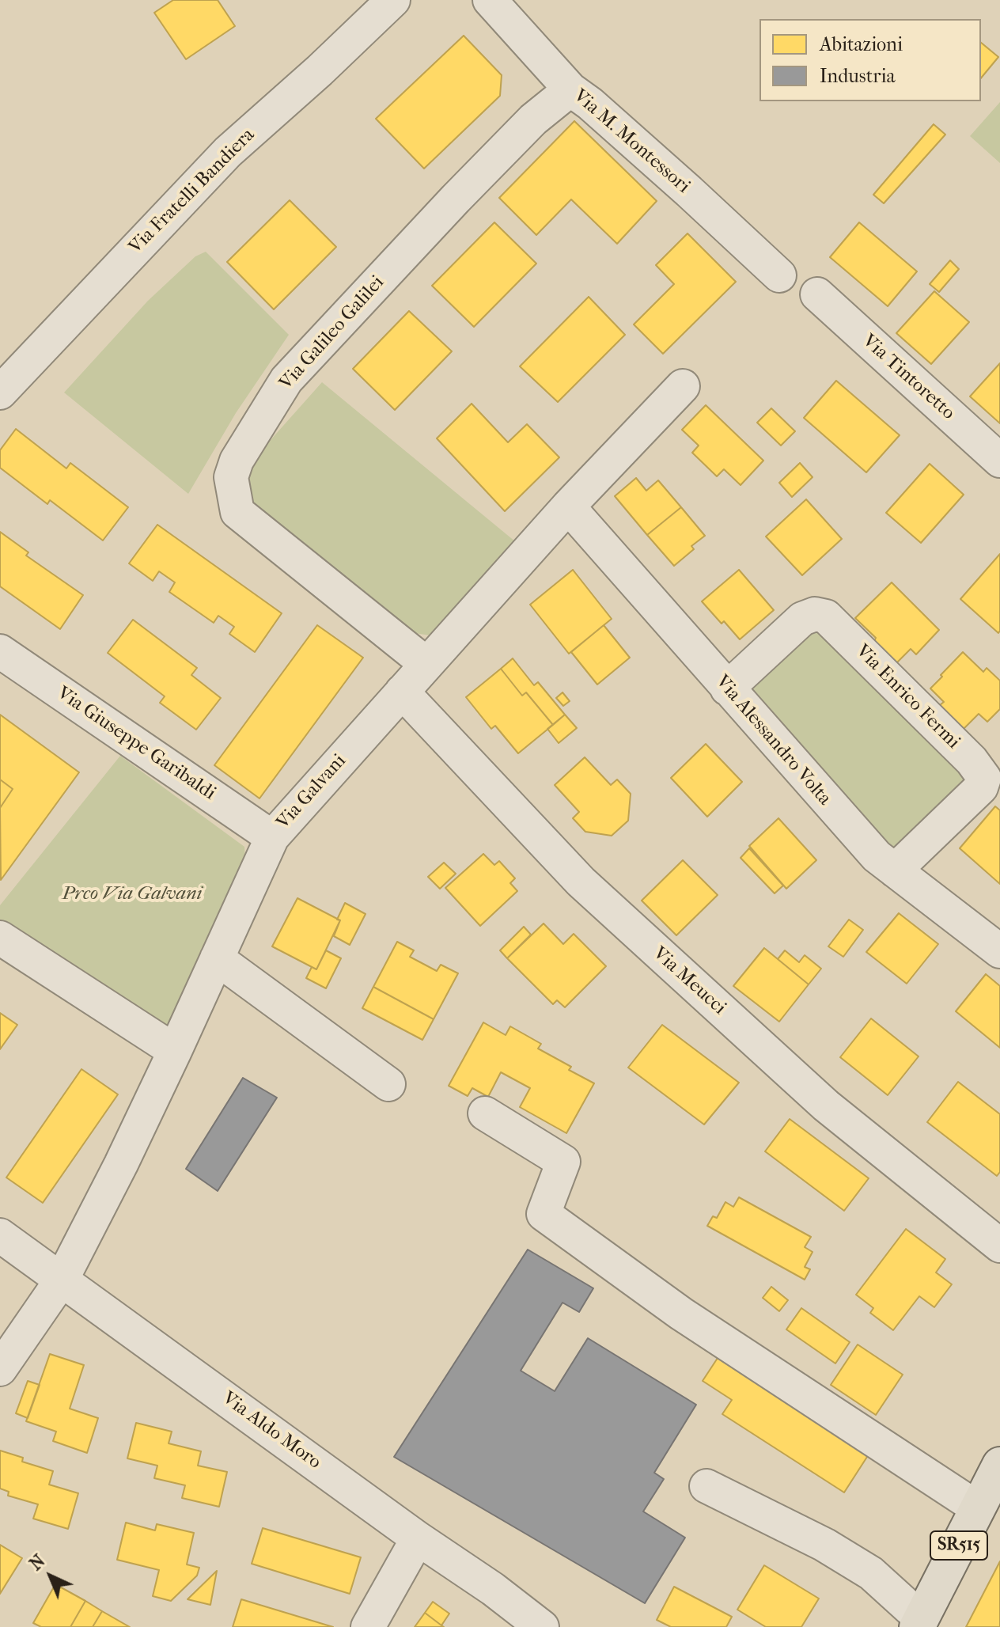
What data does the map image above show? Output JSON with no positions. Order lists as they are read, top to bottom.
{
  "streets": {
    "main road": ["SR515"],
    "street": [
      "Via M. Montessori",
      "Via Fratelli Bandiera",
      "Via Galileo Galilei",
      "Via Tintoretto",
      "Via Enrico Fermi",
      "Via Alessandro Volta",
      "Via Giuseppe Garibaldi",
      "Via Galvani",
      "Via Meucci",
      "Via Aldo Moro"
    ]
  },
  "crossings": [
    ["Via M. Montessori", "Via Galileo Galilei"],
    ["Via Galileo Galilei", "Via Galvani"],
    ["Via Enrico Fermi", "Via Alessandro Volta"],
    ["Via Alessandro Volta", "Via Galvani"],
    ["Via Giuseppe Garibaldi", "Via Galvani"],
    ["Via Galvani", "Via Meucci"],
    ["Via Galvani", "Via Aldo Moro"]
  ],
  "parks": ["Prco Via Galvani"],
  "legend": ["Abitazioni", "Industria"],
  "north": "top left"
}
